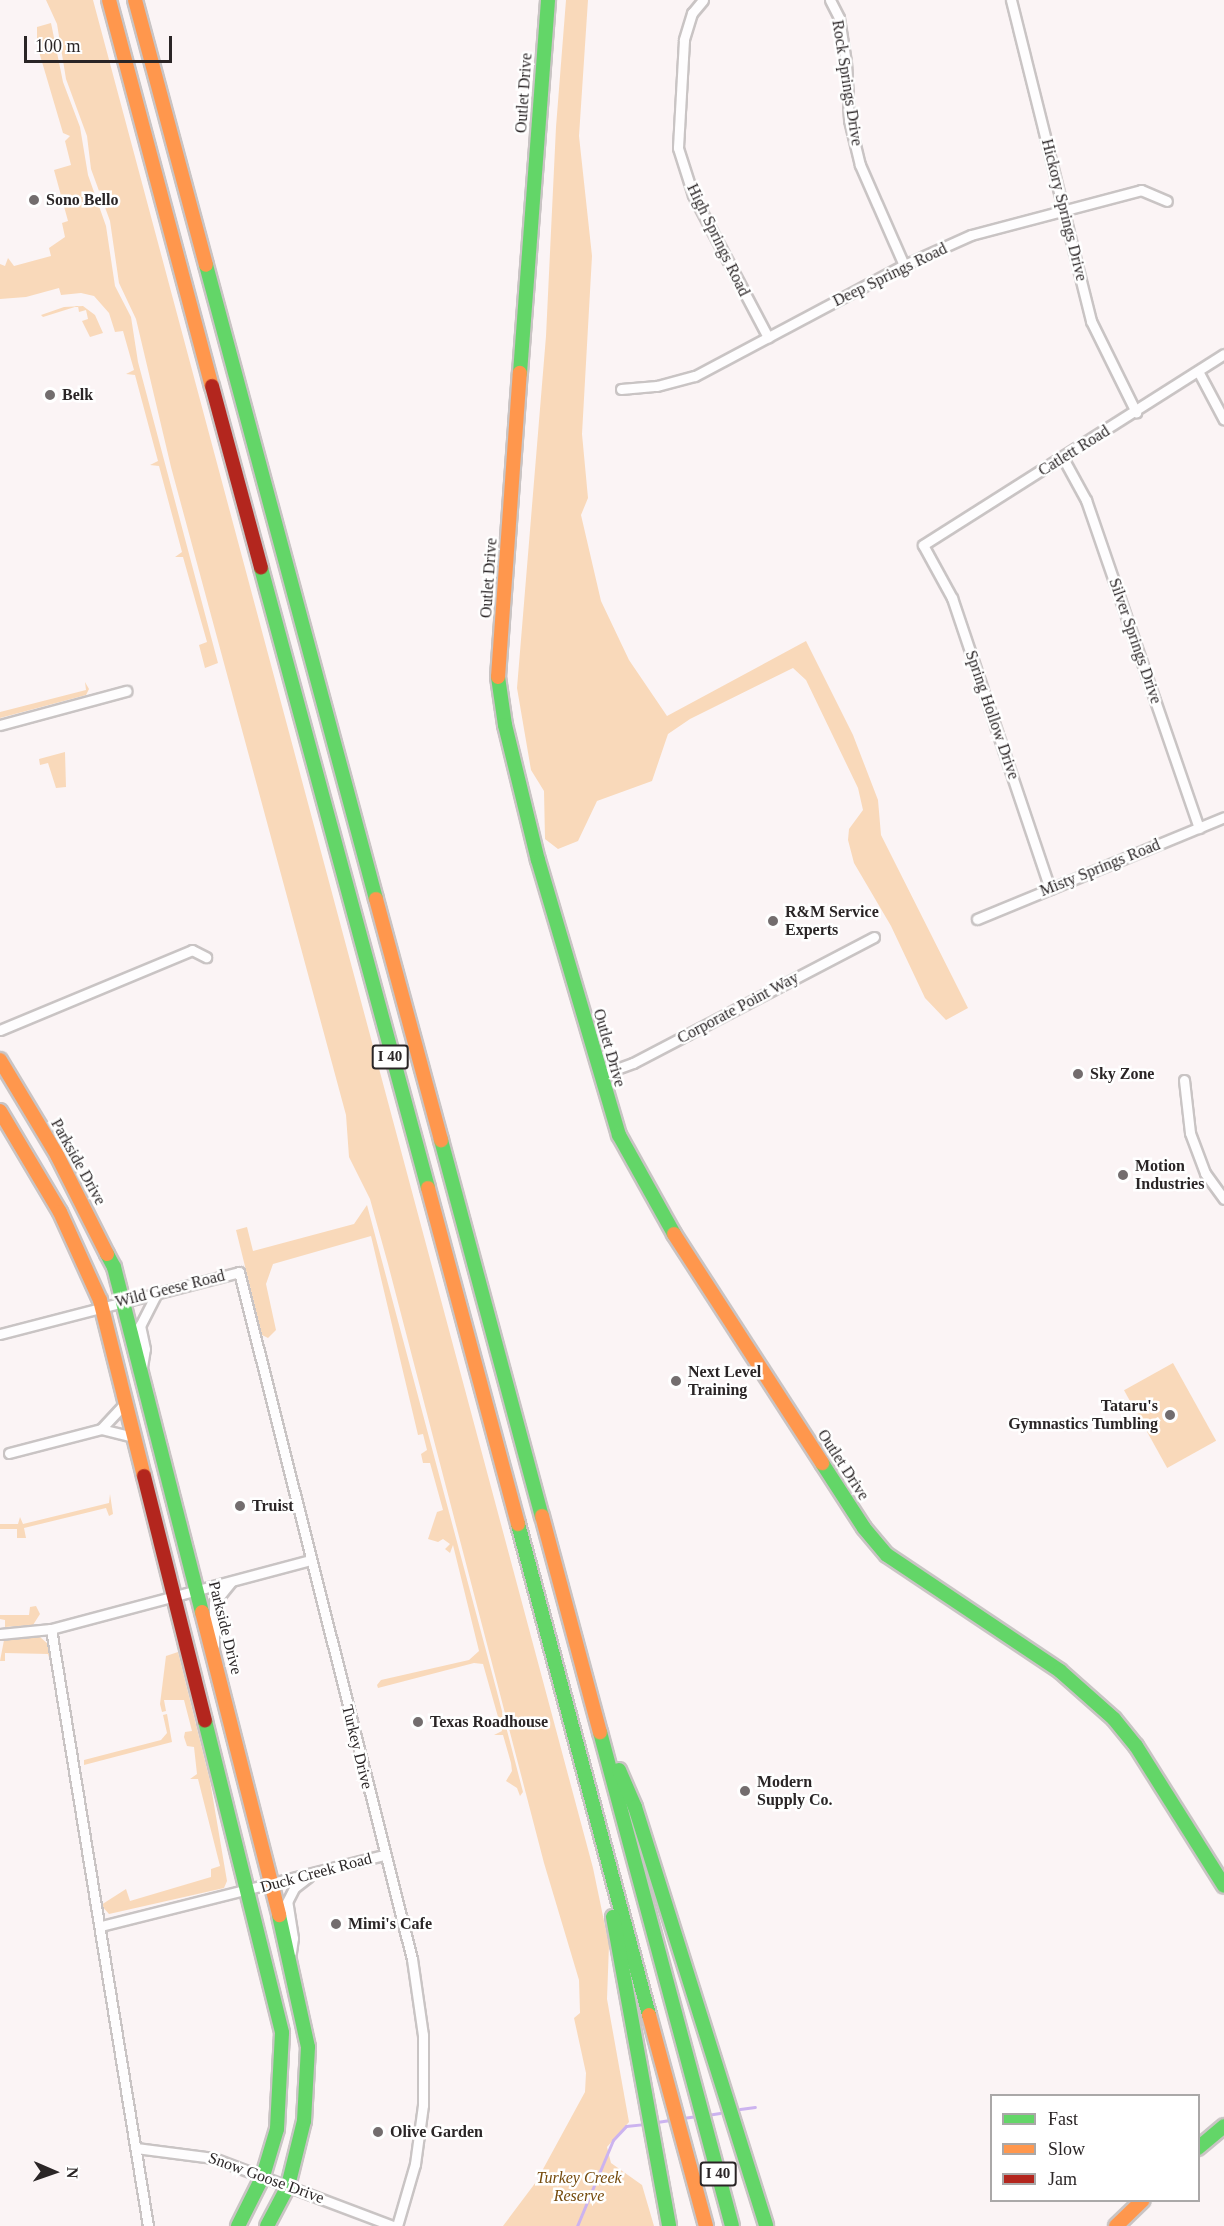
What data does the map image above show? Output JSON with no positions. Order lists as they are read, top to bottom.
{
  "streets": {
    "main road": ["Outlet Drive", "I 40", "Parkside Drive"],
    "street": [
      "Rock Springs Drive",
      "Hickory Springs Drive",
      "High Springs Road",
      "Deep Springs Road",
      "Catlett Road",
      "Silver Springs Drive",
      "Spring Hollow Drive",
      "Misty Springs Road",
      "Corporate Point Way",
      "Wild Geese Road",
      "Turkey Drive",
      "Duck Creek Road",
      "Snow Goose Drive"
    ]
  },
  "crossings": [
    ["Rock Springs Drive", "Deep Springs Road"],
    ["Outlet Drive", "Corporate Point Way"],
    ["Hickory Springs Drive", "Deep Springs Road"],
    ["Hickory Springs Drive", "Catlett Road"],
    ["High Springs Road", "Deep Springs Road"],
    ["Catlett Road", "Silver Springs Drive"],
    ["Catlett Road", "Spring Hollow Drive"],
    ["Silver Springs Drive", "Misty Springs Road"],
    ["Spring Hollow Drive", "Misty Springs Road"],
    ["Parkside Drive", "Wild Geese Road"],
    ["Parkside Drive", "Duck Creek Road"],
    ["Parkside Drive", "Snow Goose Drive"],
    ["Wild Geese Road", "Turkey Drive"],
    ["Turkey Drive", "Duck Creek Road"],
    ["Turkey Drive", "Snow Goose Drive"]
  ],
  "parks": ["Turkey Creek Reserve"],
  "places": [
    "Sono Bello",
    "Belk",
    "R&M Service Experts",
    "Sky Zone",
    "Motion Industries",
    "Next Level Training",
    "Tataru's Gymnastics Tumbling",
    "Truist",
    "Texas Roadhouse",
    "Modern Supply Co.",
    "Mimi's Cafe",
    "Olive Garden"
  ],
  "legend": ["Fast", "Slow", "Jam"],
  "scale_bar": "100 m",
  "north": "right"
}
